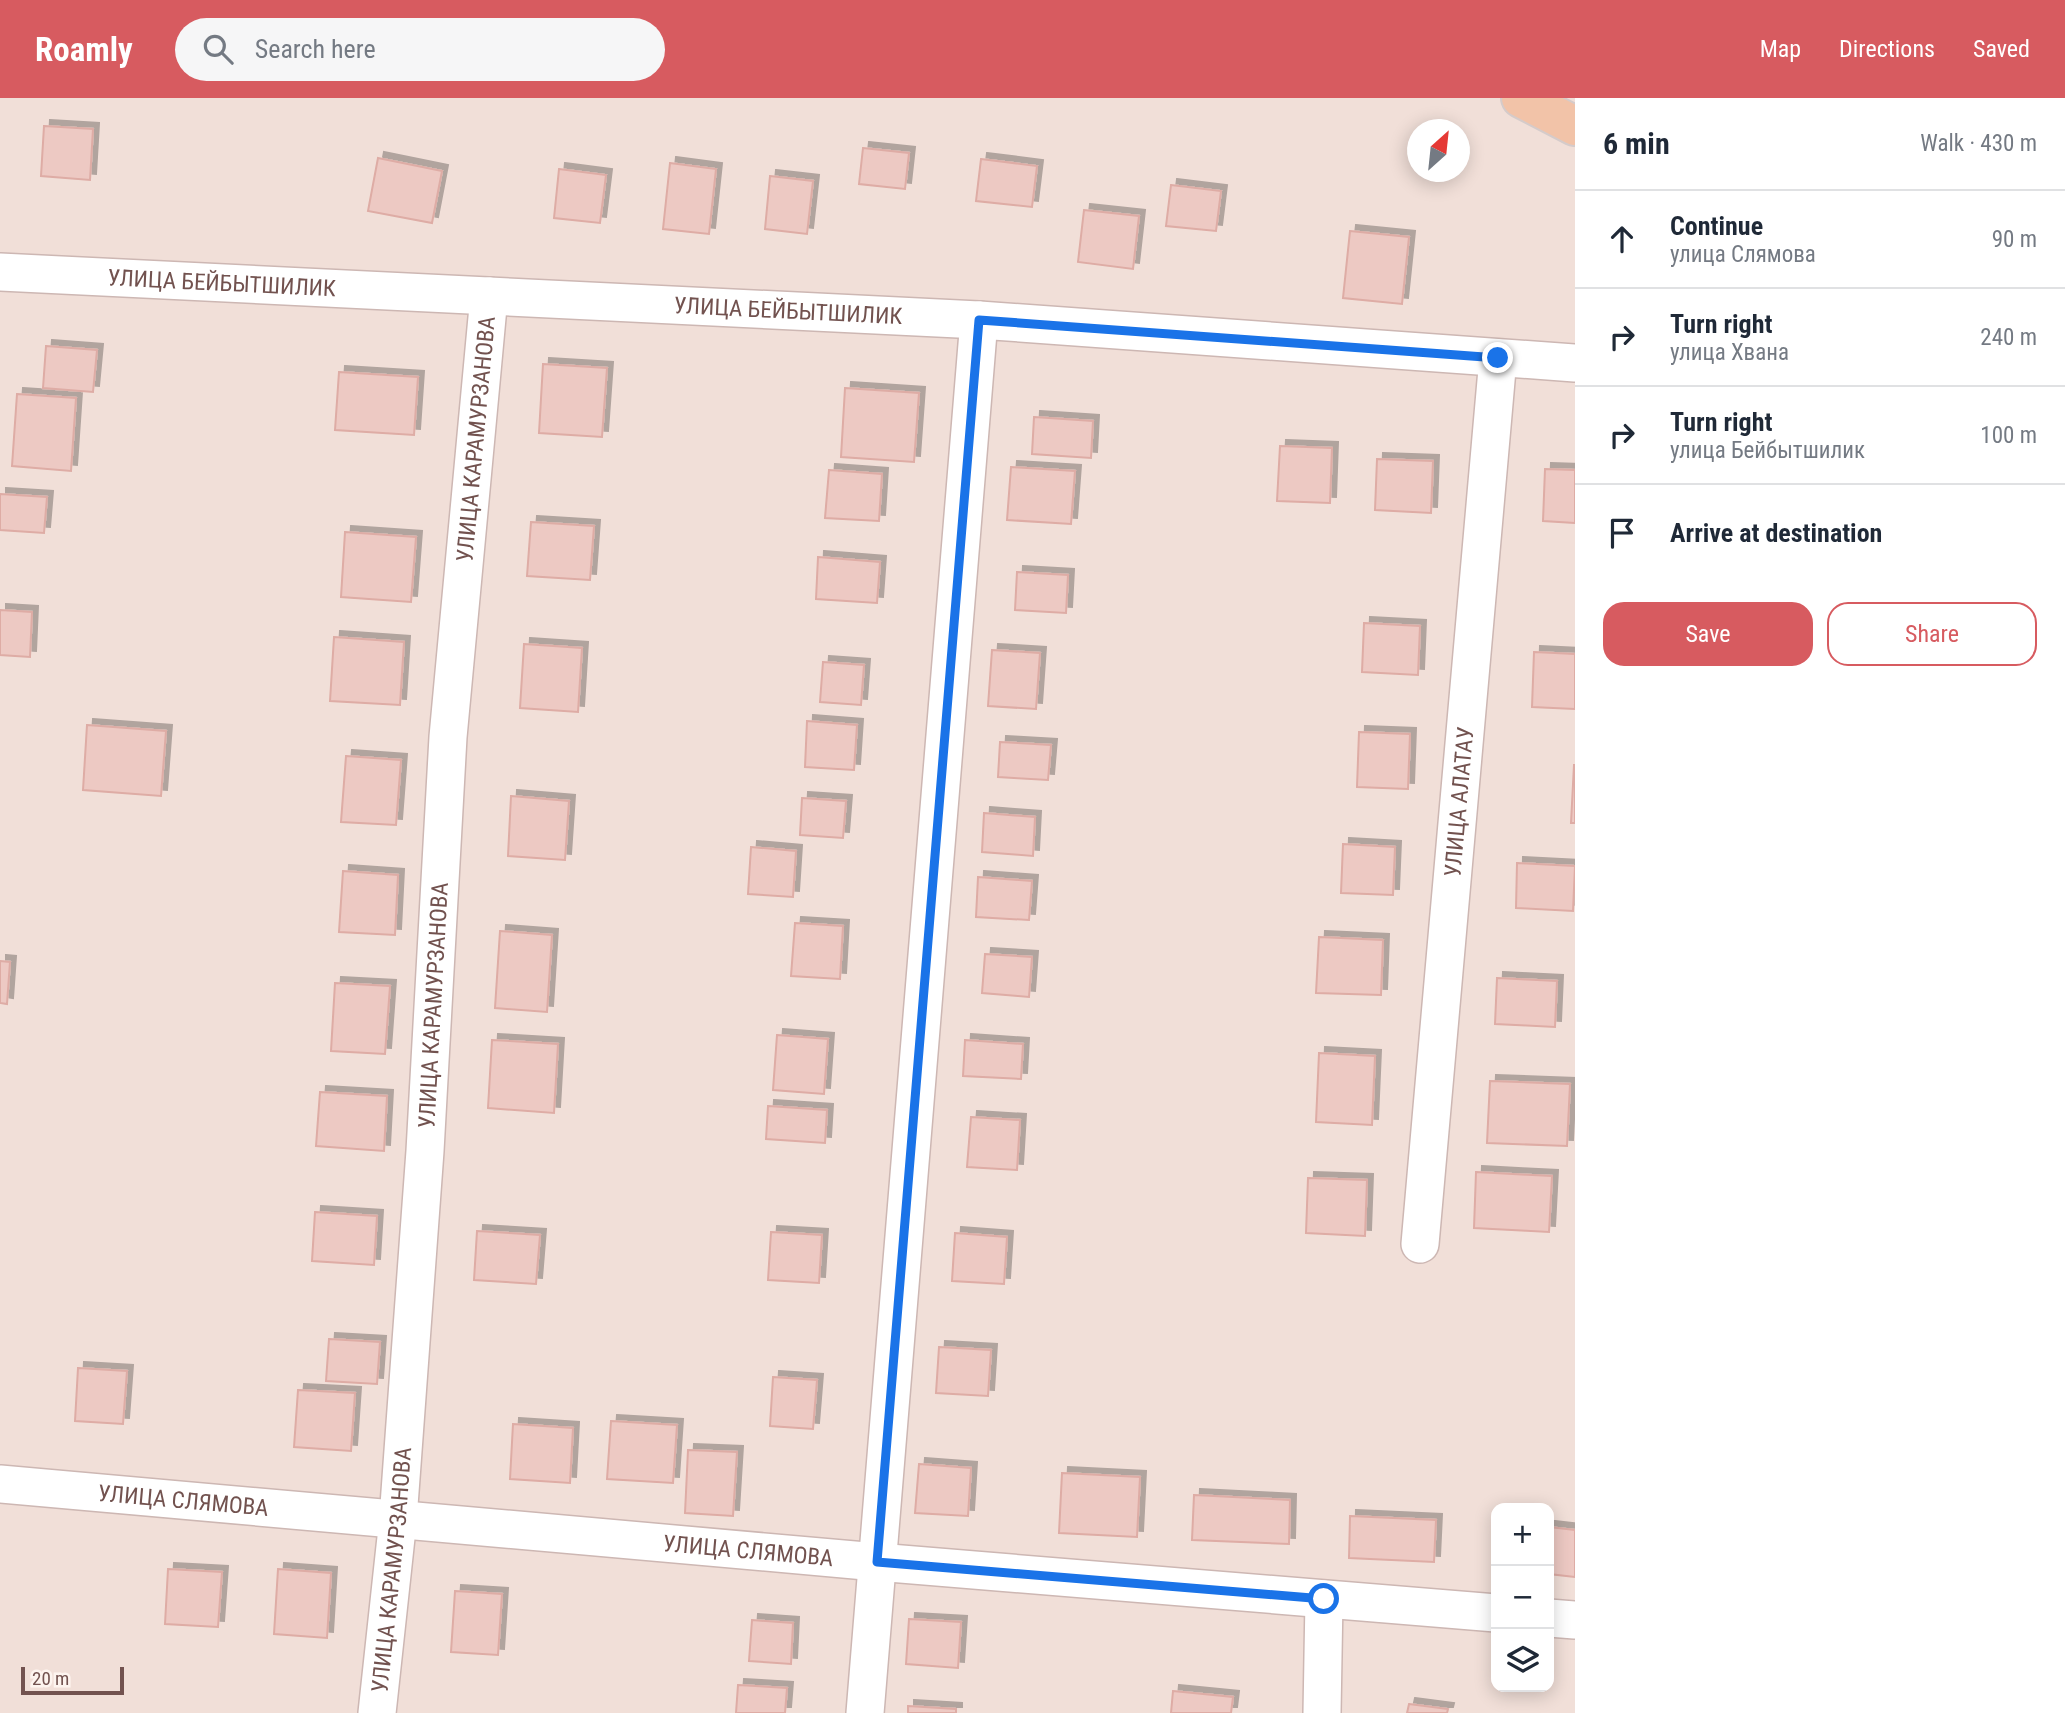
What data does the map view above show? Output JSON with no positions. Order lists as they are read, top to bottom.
{
  "streets": {
    "street": [
      "УЛИЦА БЕЙБЫТШИЛИК",
      "УЛИЦА КАРАМУРЗАНОВА",
      "УЛИЦА АЛАТАУ",
      "УЛИЦА СЛЯМОВА"
    ]
  },
  "crossings": [
    ["УЛИЦА БЕЙБЫТШИЛИК", "УЛИЦА КАРАМУРЗАНОВА"],
    ["УЛИЦА БЕЙБЫТШИЛИК", "УЛИЦА АЛАТАУ"],
    ["УЛИЦА КАРАМУРЗАНОВА", "УЛИЦА СЛЯМОВА"]
  ],
  "scale_bar": "20 m",
  "north": "top right",
  "page": {
    "header": "Roamly",
    "search": "Search here",
    "nav": ["Map", "Directions", "Saved"],
    "heading": ["6 min", "Walk · 430 m"],
    "list": [
      ["Continue", "улица Слямова", "90 m"],
      ["Turn right", "улица Хвана", "240 m"],
      ["Turn right", "улица Бейбытшилик", "100 m"],
      "Arrive at destination"
    ],
    "buttons": ["Save", "Share"],
    "map_buttons": ["+", "−"],
    "scale": "20 m"
  }
}
